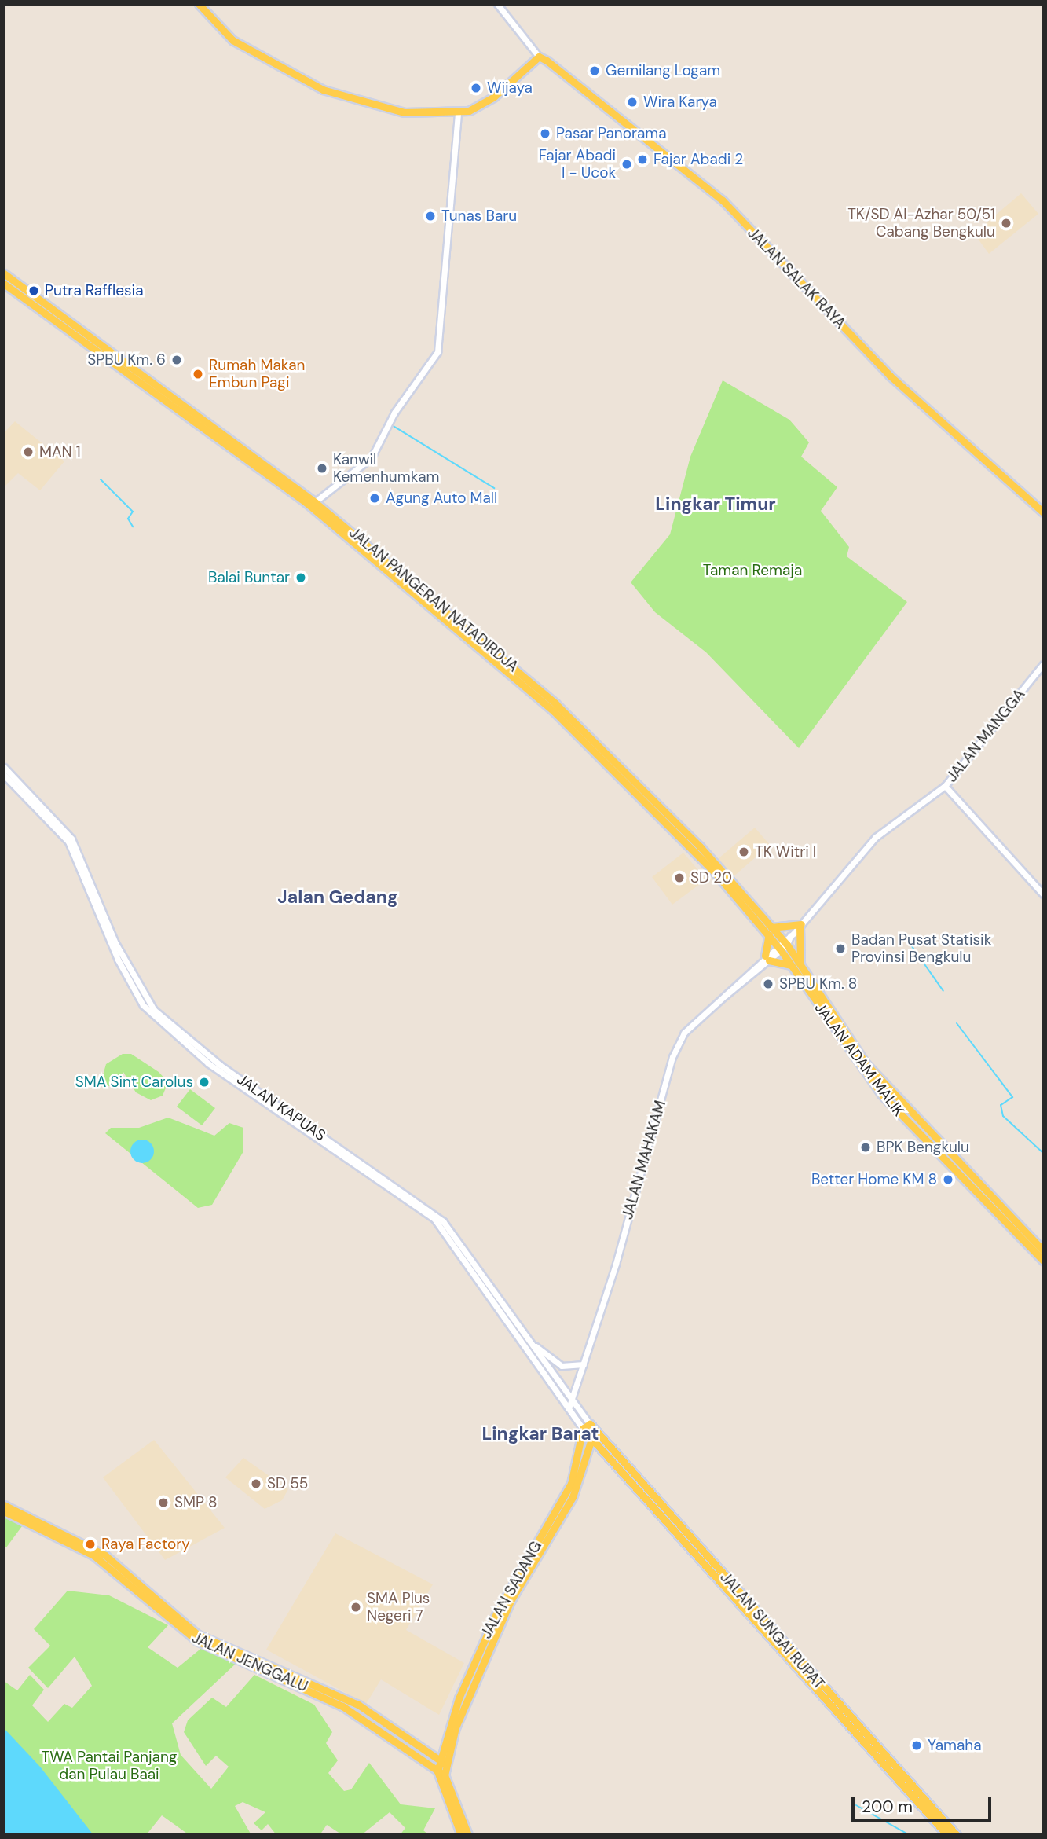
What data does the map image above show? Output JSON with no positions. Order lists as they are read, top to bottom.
{
  "streets": {
    "main road": [
      "JALAN SALAK RAYA",
      "JALAN PANGERAN NATADIRDJA",
      "JALAN ADAM MALIK",
      "JALAN SADANG",
      "JALAN SUNGAI RUPAT",
      "JALAN JENGGALU"
    ],
    "street": ["JALAN MANGGA", "JALAN KAPUAS", "JALAN MAHAKAM"]
  },
  "crossings": [
    ["JALAN PANGERAN NATADIRDJA", "JALAN MANGGA"],
    ["JALAN PANGERAN NATADIRDJA", "JALAN ADAM MALIK"],
    ["JALAN MANGGA", "JALAN ADAM MALIK"],
    ["JALAN MANGGA", "JALAN MAHAKAM"],
    ["JALAN KAPUAS", "JALAN MAHAKAM"],
    ["JALAN KAPUAS", "JALAN SADANG"],
    ["JALAN KAPUAS", "JALAN SUNGAI RUPAT"],
    ["JALAN SADANG", "JALAN SUNGAI RUPAT"],
    ["JALAN SADANG", "JALAN JENGGALU"]
  ],
  "districts": ["Lingkar Timur", "Jalan Gedang", "Lingkar Barat"],
  "parks": ["Taman Remaja", "TWA Pantai Panjang dan Pulau Baai"],
  "places": [
    "Gemilang Logam",
    "Wijaya",
    "Wira Karya",
    "Pasar Panorama",
    "Fajar Abadi 2",
    "Fajar Abadi I - Ucok",
    "Tunas Baru",
    "TK/SD Al-Azhar 50/51 Cabang Bengkulu",
    "Putra Rafflesia",
    "SPBU Km. 6",
    "Rumah Makan Embun Pagi",
    "MAN 1",
    "Kanwil Kemenhumkam",
    "Agung Auto Mall",
    "Balai Buntar",
    "TK Witri I",
    "SD 20",
    "Badan Pusat Statisik Provinsi Bengkulu",
    "SPBU Km. 8",
    "SMA Sint Carolus",
    "BPK Bengkulu",
    "Better Home KM 8",
    "SD 55",
    "SMP 8",
    "Raya Factory",
    "SMA Plus Negeri 7",
    "Yamaha"
  ],
  "scale_bar": "200 m"
}
